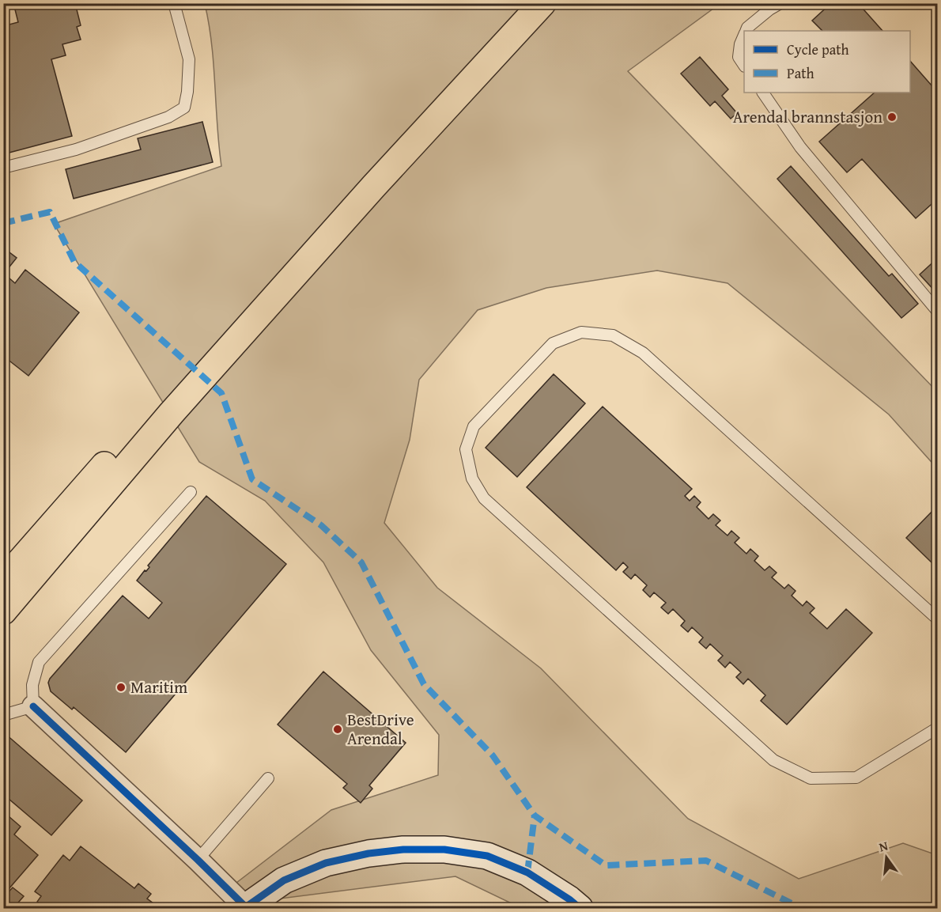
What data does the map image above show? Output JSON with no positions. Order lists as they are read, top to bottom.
{
  "places": ["Arendal brannstasjon", "Maritim", "BestDrive Arendal"],
  "legend": ["Cycle path", "Path"],
  "north": "top"
}
